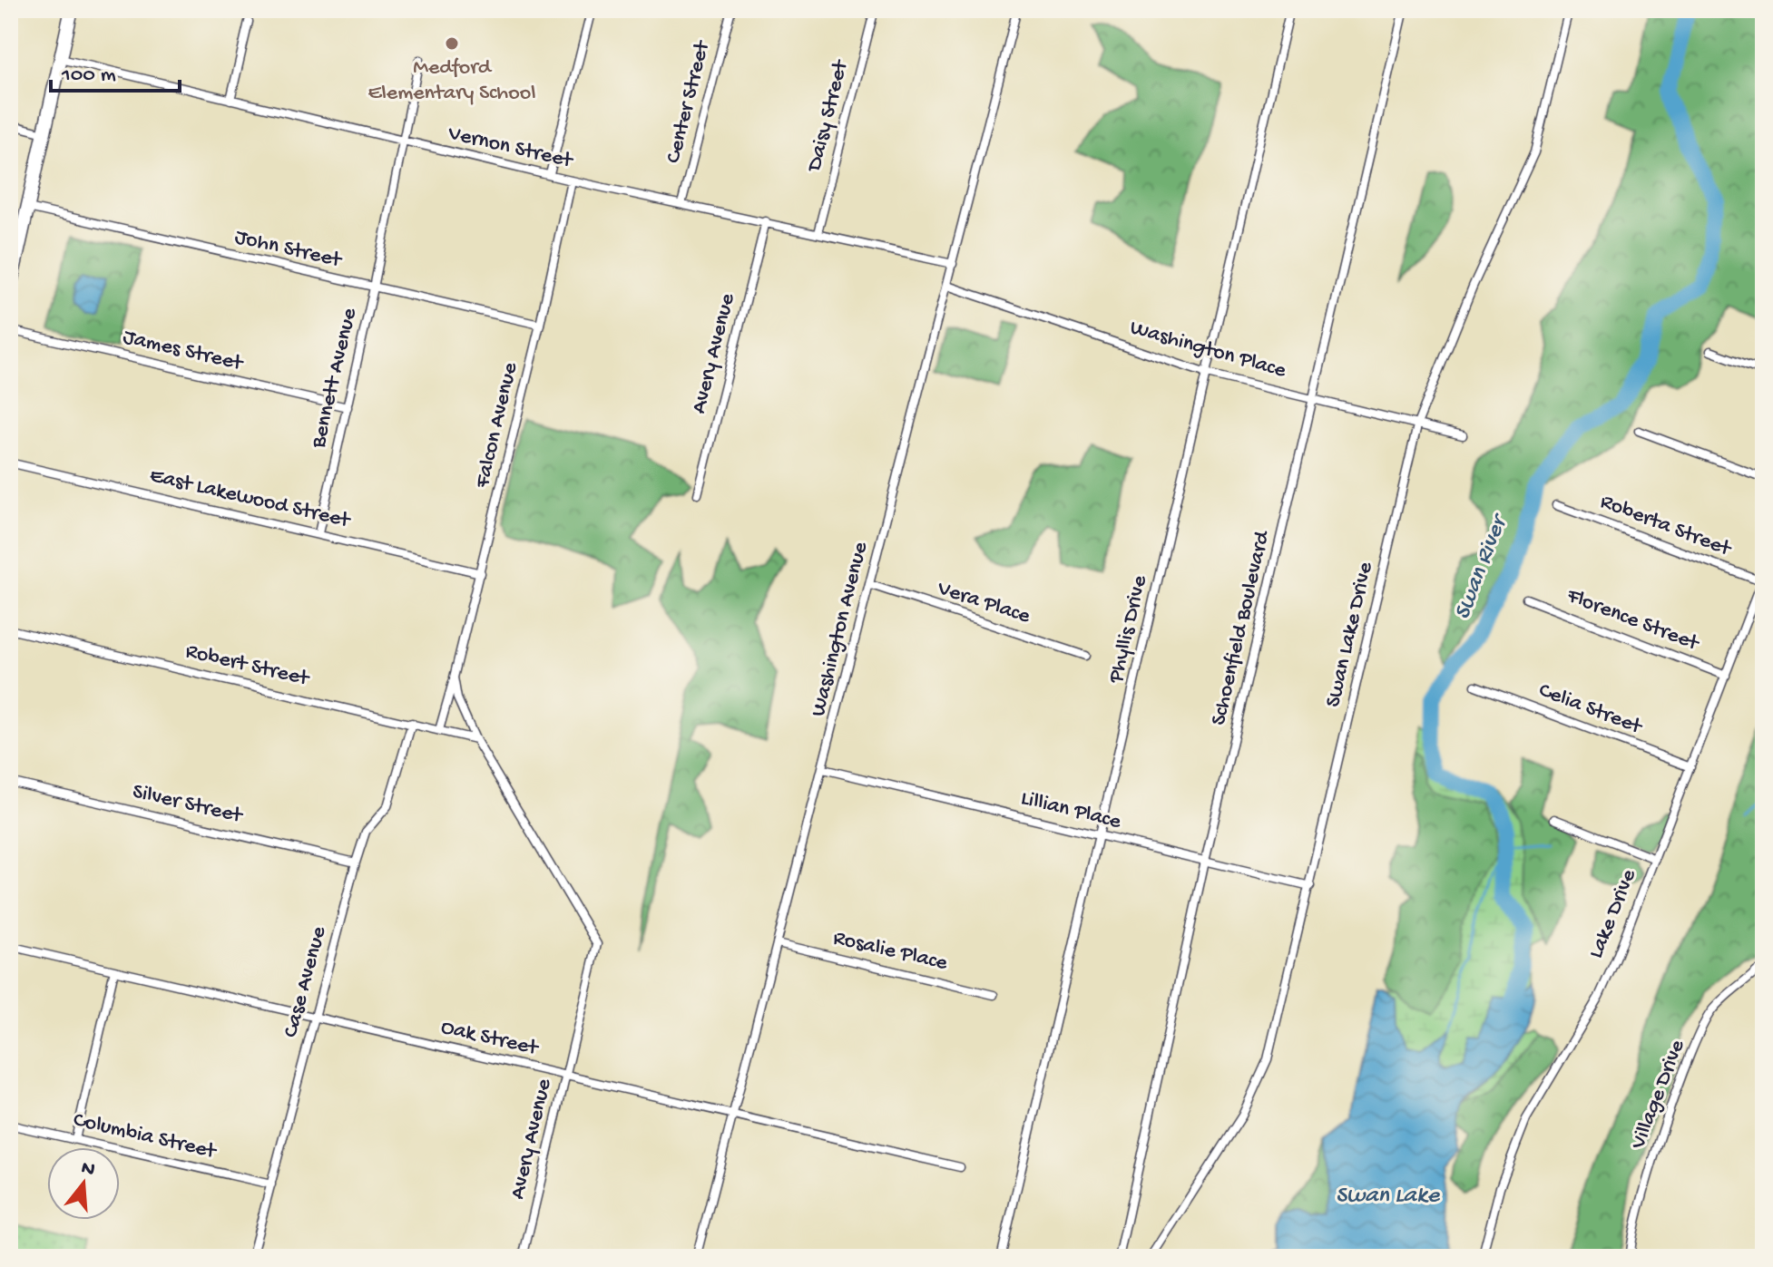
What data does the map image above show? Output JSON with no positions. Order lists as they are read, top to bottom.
{
  "streets": {
    "street": [
      "Center Street",
      "Daisy Street",
      "Vernon Street",
      "John Street",
      "Washington Place",
      "James Street",
      "Avery Avenue",
      "Bennett Avenue",
      "Falcon Avenue",
      "East Lakewood Street",
      "Roberta Street",
      "Vera Place",
      "Florence Street",
      "Schoenfield Boulevard",
      "Washington Avenue",
      "Phyllis Drive",
      "Swan Lake Drive",
      "Robert Street",
      "Celia Street",
      "Silver Street",
      "Lillian Place",
      "Lake Drive",
      "Rosalie Place",
      "Case Avenue",
      "Oak Street",
      "Village Drive",
      "Columbia Street"
    ]
  },
  "crossings": [
    ["Center Street", "Vernon Street"],
    ["Daisy Street", "Vernon Street"],
    ["Vernon Street", "Avery Avenue"],
    ["Vernon Street", "Bennett Avenue"],
    ["Vernon Street", "Falcon Avenue"],
    ["Vernon Street", "Washington Avenue"],
    ["John Street", "Bennett Avenue"],
    ["John Street", "Falcon Avenue"],
    ["Washington Place", "Schoenfield Boulevard"],
    ["Washington Place", "Washington Avenue"],
    ["Washington Place", "Phyllis Drive"],
    ["Washington Place", "Swan Lake Drive"],
    ["James Street", "Bennett Avenue"],
    ["Avery Avenue", "Robert Street"],
    ["Avery Avenue", "Oak Street"],
    ["Bennett Avenue", "East Lakewood Street"],
    ["Falcon Avenue", "East Lakewood Street"],
    ["Falcon Avenue", "Robert Street"],
    ["Roberta Street", "Lake Drive"],
    ["Vera Place", "Washington Avenue"],
    ["Florence Street", "Lake Drive"],
    ["Schoenfield Boulevard", "Lillian Place"],
    ["Washington Avenue", "Lillian Place"],
    ["Washington Avenue", "Rosalie Place"],
    ["Washington Avenue", "Oak Street"],
    ["Phyllis Drive", "Lillian Place"],
    ["Swan Lake Drive", "Lillian Place"],
    ["Robert Street", "Case Avenue"],
    ["Celia Street", "Lake Drive"],
    ["Silver Street", "Case Avenue"],
    ["Case Avenue", "Oak Street"],
    ["Case Avenue", "Columbia Street"]
  ],
  "water": ["Swan River", "Swan Lake"],
  "places": ["Medford Elementary School"],
  "scale_bar": "100 m",
  "north": "top"
}
